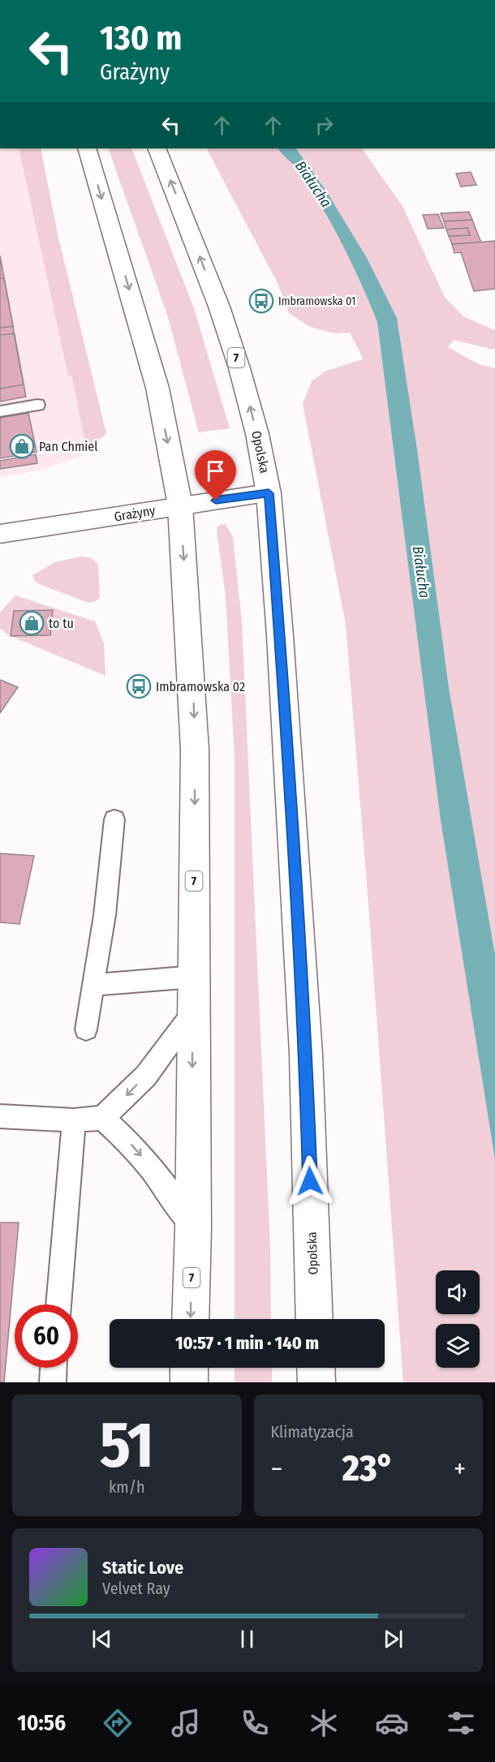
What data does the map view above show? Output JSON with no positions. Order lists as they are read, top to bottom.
{
  "streets": {
    "main road": ["7", "Opolska", "Grażyny"]
  },
  "crossings": [
    ["7", "Grażyny"],
    ["Opolska", "Grażyny"]
  ],
  "water": ["Białucha"],
  "places": {
    "bus stop": ["Imbramowska 01", "Imbramowska 02"],
    "shop": ["Pan Chmiel", "to tu"]
  },
  "page": {
    "turn": ["130 m", "Grażyny"],
    "limit": "60",
    "trip": "10:57 · 1 min · 140 m",
    "tile": [
      ["51", "km/h"],
      "Klimatyzacja"
    ],
    "heat": ["−", "23°", "+"],
    "song": ["Static Love", "Velvet Ray"],
    "tabs": "10:56"
  }
}
